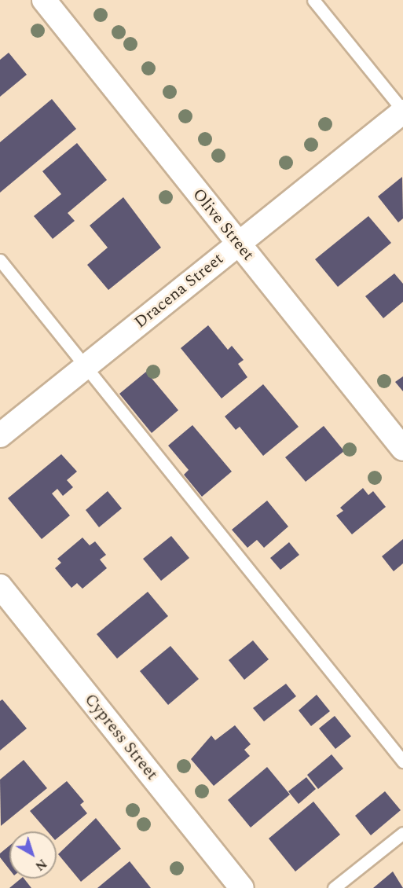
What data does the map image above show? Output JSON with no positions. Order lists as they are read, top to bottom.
{
  "streets": {
    "street": ["Olive Street", "Dracena Street", "Cypress Street"]
  },
  "crossings": [
    ["Olive Street", "Dracena Street"]
  ],
  "north": "bottom right"
}
